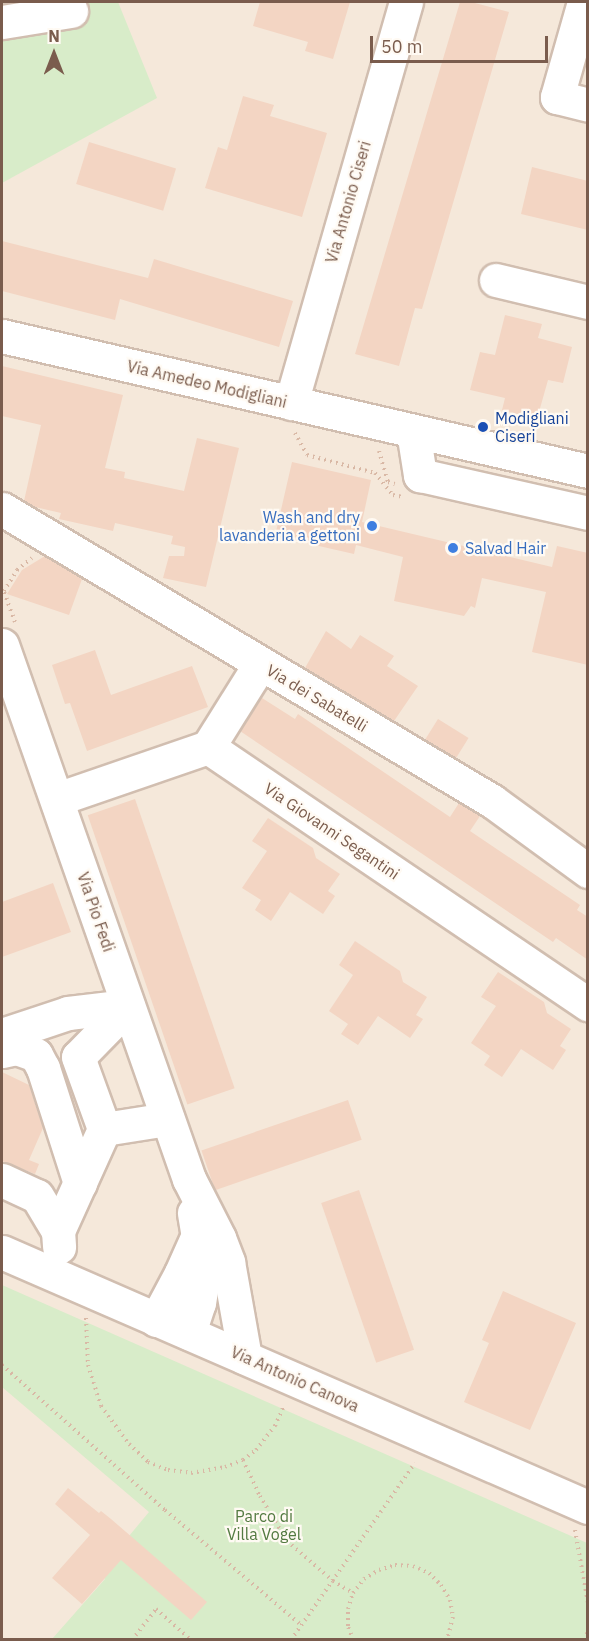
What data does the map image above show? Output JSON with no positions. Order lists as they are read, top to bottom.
{
  "streets": {
    "street": [
      "Via Antonio Ciseri",
      "Via Amedeo Modigliani",
      "Via dei Sabatelli",
      "Via Giovanni Segantini",
      "Via Pio Fedi",
      "Via Antonio Canova"
    ]
  },
  "crossings": [
    ["Via Antonio Ciseri", "Via Amedeo Modigliani"],
    ["Via Pio Fedi", "Via Antonio Canova"]
  ],
  "parks": ["Parco di Villa Vogel"],
  "places": ["Modigliani Ciseri", "Wash and dry lavanderia a gettoni", "Salvad Hair"],
  "scale_bar": "50 m",
  "north": "top"
}
